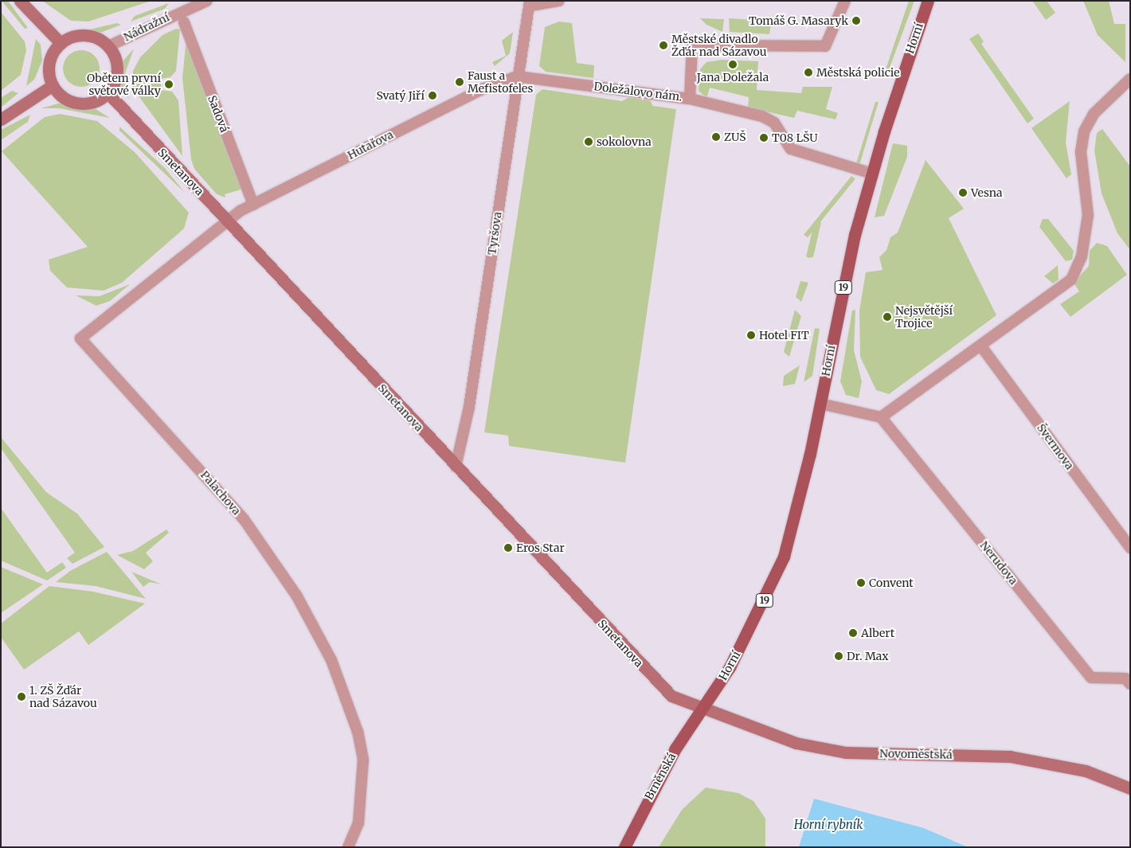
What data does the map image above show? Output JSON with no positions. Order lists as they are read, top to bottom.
{
  "streets": {
    "main road": ["Horní", "19", "Brněnská"],
    "street": [
      "Nádražní",
      "Doležalovo nám.",
      "Sadová",
      "Hutařova",
      "Smetanova",
      "Tyršova",
      "Švermova",
      "Palachova",
      "Nerudova",
      "Novoměstská"
    ]
  },
  "crossings": [
    ["Nádražní", "Smetanova"],
    ["Horní", "Smetanova"],
    ["Horní", "Novoměstská"],
    ["Horní", "Brněnská"],
    ["Doležalovo nám.", "Hutařova"],
    ["Doležalovo nám.", "Tyršova"],
    ["Sadová", "Hutařova"],
    ["Hutařova", "Smetanova"],
    ["Hutařova", "Tyršova"],
    ["Hutařova", "Palachova"],
    ["Smetanova", "Tyršova"],
    ["Smetanova", "Palachova"],
    ["Smetanova", "Novoměstská"],
    ["Smetanova", "Brněnská"],
    ["Novoměstská", "Brněnská"]
  ],
  "water": ["Horní rybník"],
  "places": [
    "Tomáš G. Masaryk",
    "Městské divadlo Žďár nad Sázavou",
    "Jana Doležala",
    "Městská policie",
    "Faust a Mefistofeles",
    "Obětem první světové války",
    "Svatý Jiří",
    "ZUŠ",
    "T08 LŠU",
    "sokolovna",
    "Vesna",
    "Nejsvětější Trojice",
    "Hotel FIT",
    "Eros Star",
    "Convent",
    "Albert",
    "Dr. Max",
    "1. ZŠ Žďár nad Sázavou"
  ]
}
